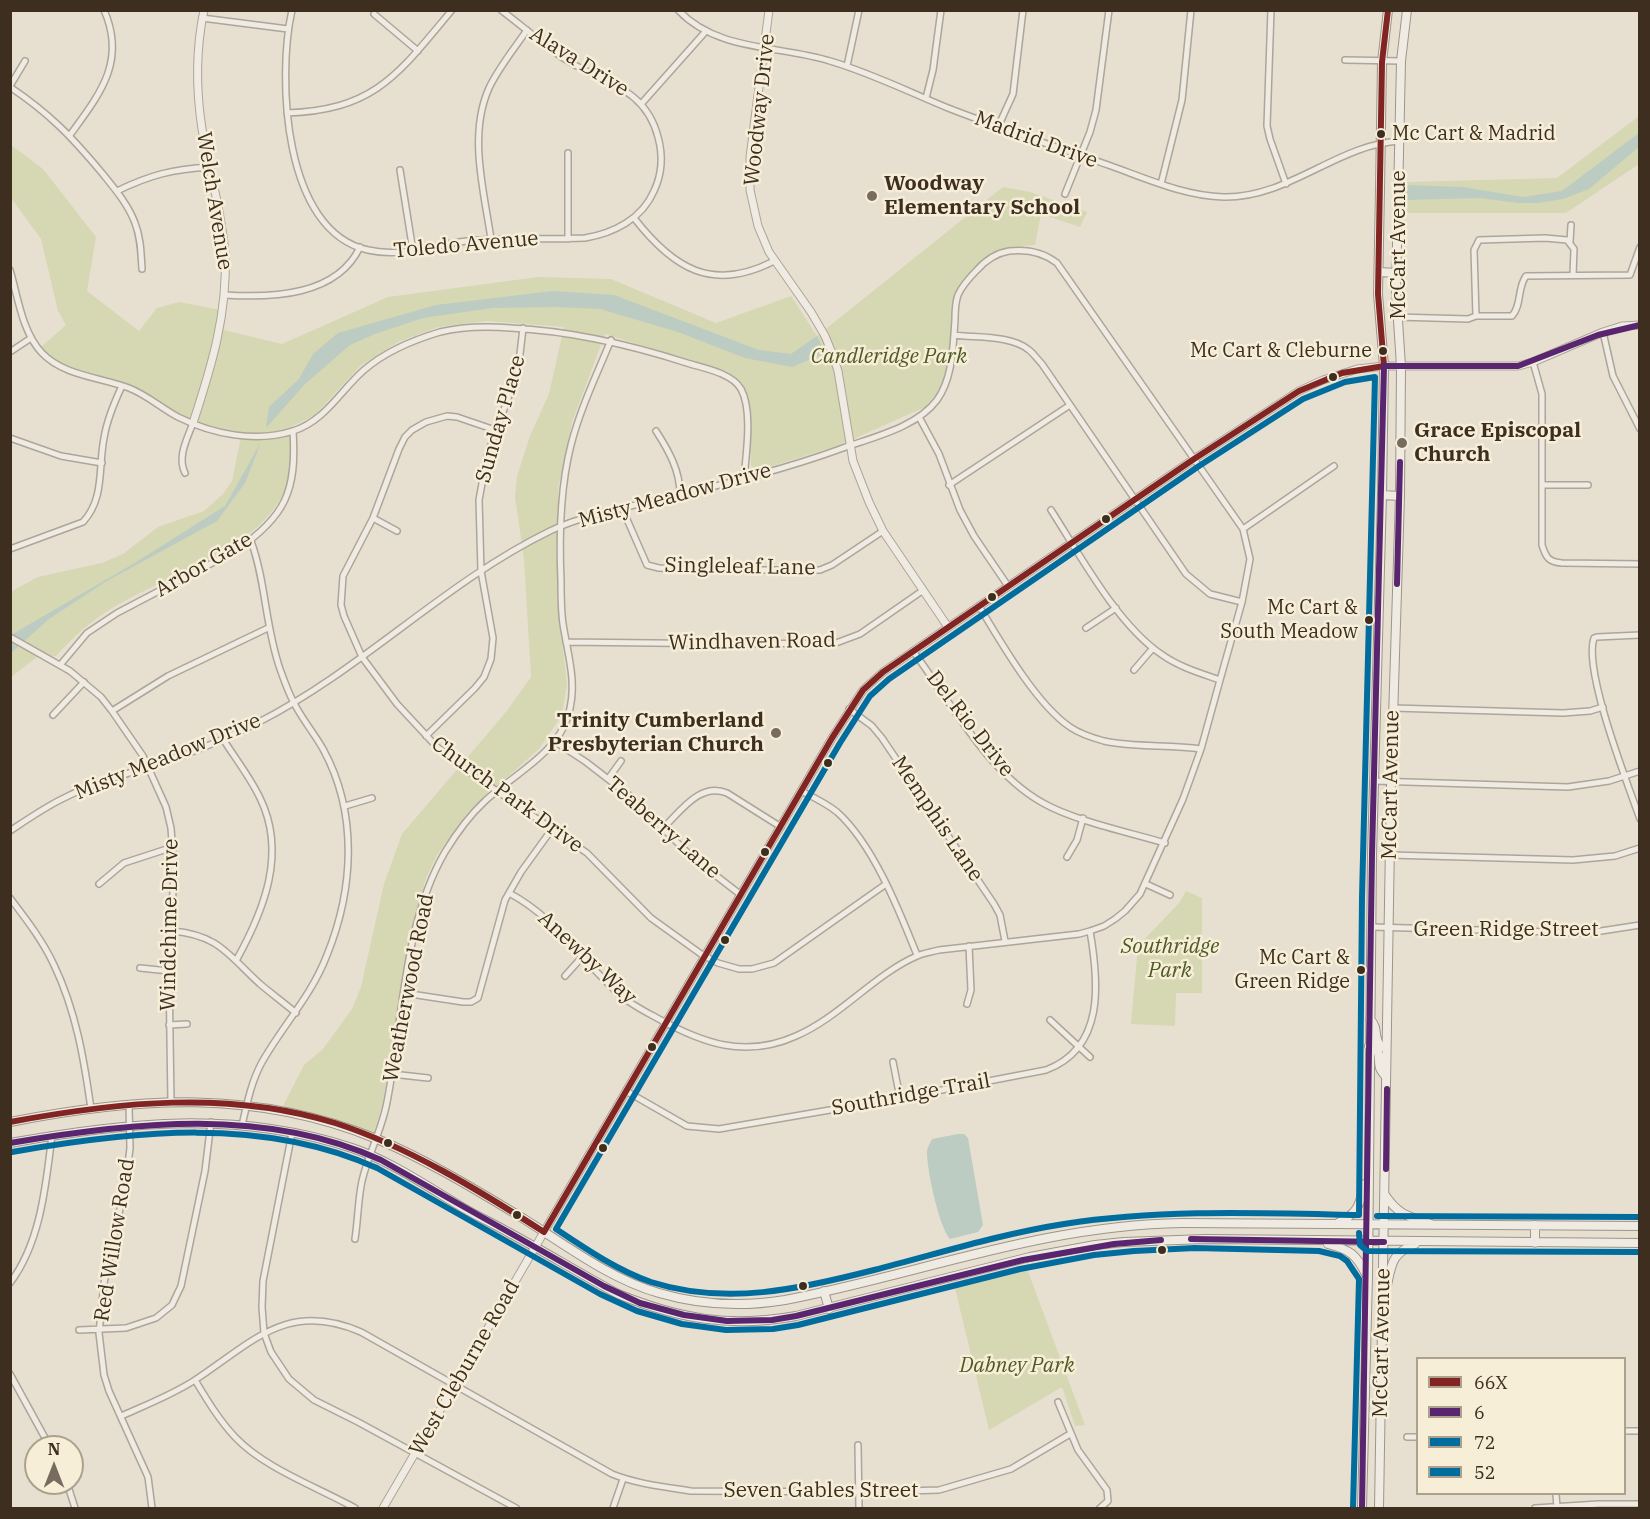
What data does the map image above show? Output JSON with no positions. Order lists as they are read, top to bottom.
{
  "streets": {
    "main road": ["McCart Avenue"],
    "street": [
      "Alava Drive",
      "Woodway Drive",
      "Madrid Drive",
      "Welch Avenue",
      "Toledo Avenue",
      "Sunday Place",
      "Misty Meadow Drive",
      "Arbor Gate",
      "Singleleaf Lane",
      "Windhaven Road",
      "Del Rio Drive",
      "Church Park Drive",
      "Memphis Lane",
      "Teaberry Lane",
      "Windchime Drive",
      "Green Ridge Street",
      "Anewby Way",
      "Weatherwood Road",
      "Southridge Trail",
      "Red Willow Road",
      "West Cleburne Road",
      "Seven Gables Street"
    ]
  },
  "crossings": [
    ["Alava Drive", "Toledo Avenue"],
    ["Woodway Drive", "Madrid Drive"],
    ["Woodway Drive", "Misty Meadow Drive"],
    ["Woodway Drive", "Singleleaf Lane"],
    ["Woodway Drive", "Windhaven Road"],
    ["Woodway Drive", "West Cleburne Road"],
    ["Madrid Drive", "McCart Avenue"],
    ["McCart Avenue", "Green Ridge Street"],
    ["McCart Avenue", "West Cleburne Road"],
    ["Sunday Place", "Misty Meadow Drive"],
    ["Sunday Place", "Church Park Drive"],
    ["Misty Meadow Drive", "Singleleaf Lane"],
    ["Misty Meadow Drive", "Church Park Drive"],
    ["Misty Meadow Drive", "Windchime Drive"],
    ["Misty Meadow Drive", "Weatherwood Road"],
    ["Misty Meadow Drive", "West Cleburne Road"],
    ["Arbor Gate", "Windchime Drive"],
    ["Windhaven Road", "Weatherwood Road"],
    ["Del Rio Drive", "West Cleburne Road"],
    ["Church Park Drive", "Weatherwood Road"],
    ["Church Park Drive", "West Cleburne Road"],
    ["Memphis Lane", "West Cleburne Road"],
    ["Teaberry Lane", "Weatherwood Road"],
    ["Teaberry Lane", "West Cleburne Road"],
    ["Anewby Way", "West Cleburne Road"],
    ["Southridge Trail", "West Cleburne Road"],
    ["Red Willow Road", "Seven Gables Street"],
    ["West Cleburne Road", "Seven Gables Street"]
  ],
  "parks": ["Candleridge Park", "Southridge Park", "Dabney Park"],
  "places": [
    "Mc Cart & Madrid",
    "Woodway Elementary School",
    "Mc Cart & Cleburne",
    "Grace Episcopal Church",
    "Mc Cart & South Meadow",
    "Trinity Cumberland Presbyterian Church",
    "Mc Cart & Green Ridge"
  ],
  "lines": [
    "transit line 66X",
    "transit line 6",
    "transit line 72",
    "transit line 52"
  ],
  "legend": [
    "66X",
    "6",
    "72",
    "52"
  ],
  "north": "top"
}
